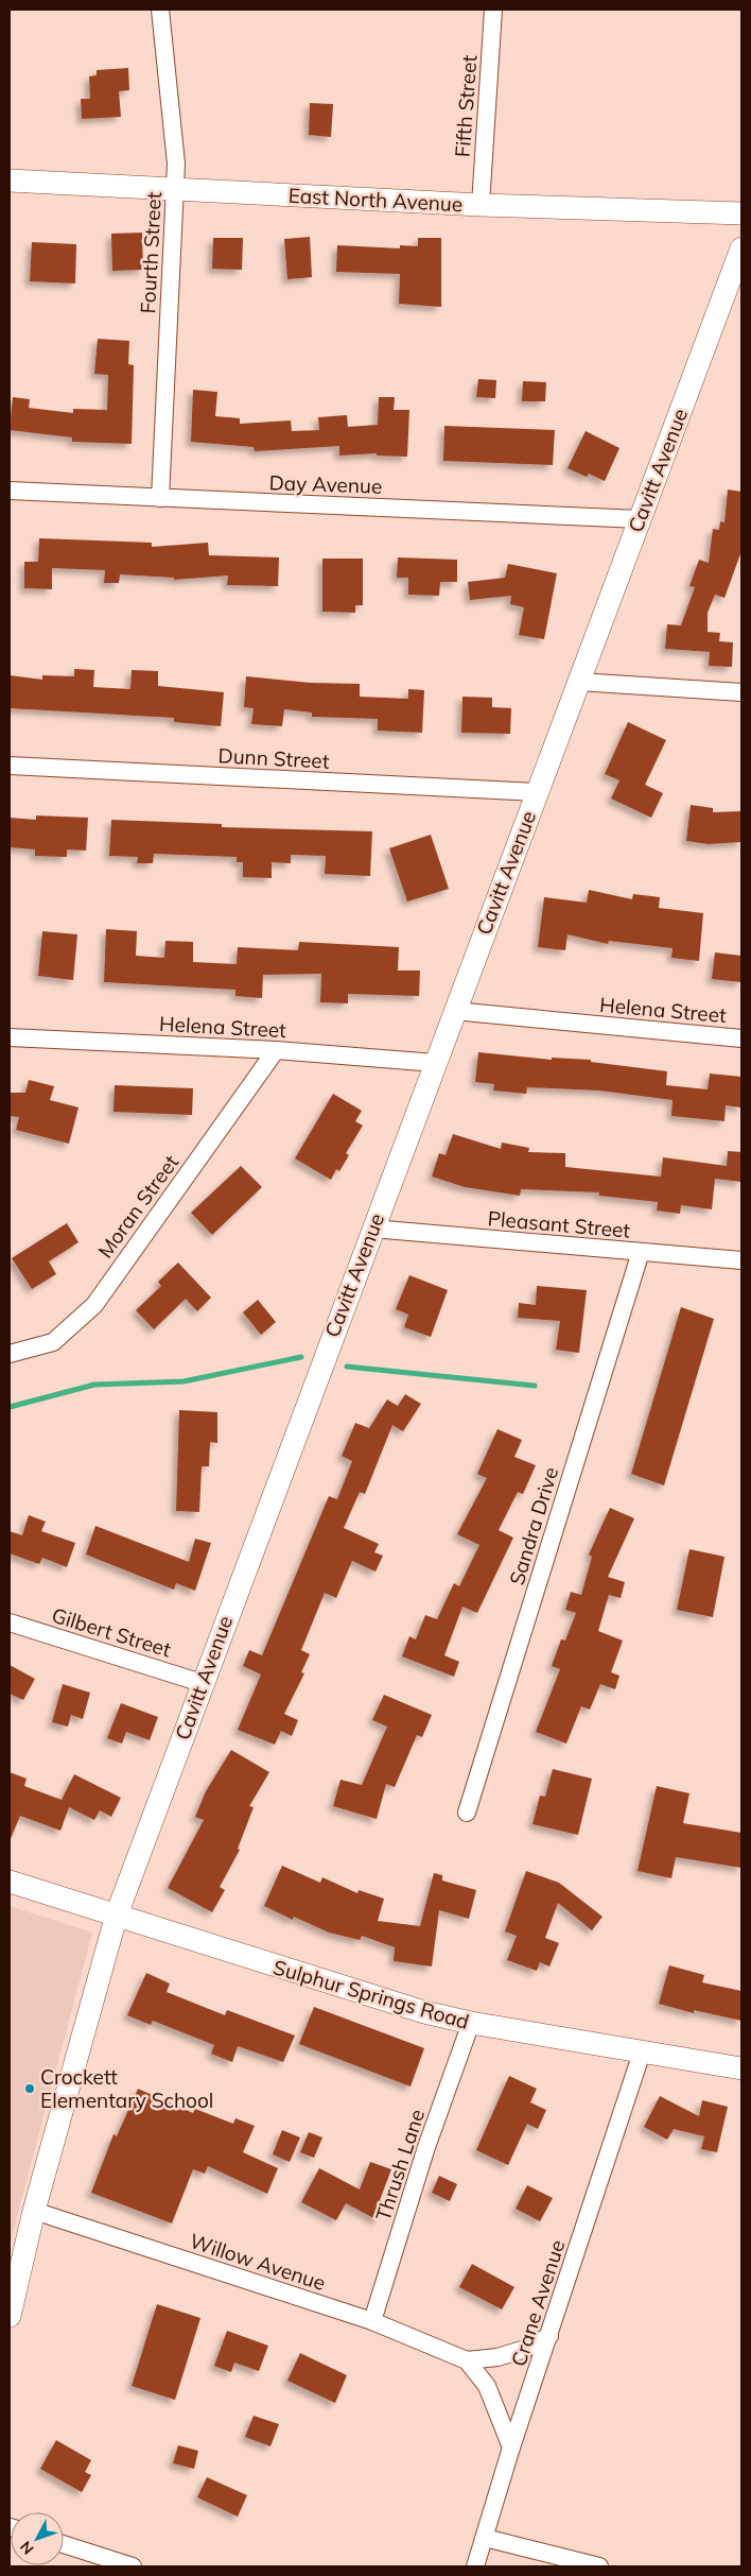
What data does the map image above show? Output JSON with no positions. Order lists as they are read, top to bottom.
{
  "streets": {
    "street": [
      "Fifth Street",
      "East North Avenue",
      "Fourth Street",
      "Cavitt Avenue",
      "Day Avenue",
      "Dunn Street",
      "Helena Street",
      "Moran Street",
      "Pleasant Street",
      "Sandra Drive",
      "Gilbert Street",
      "Sulphur Springs Road",
      "Thrush Lane",
      "Willow Avenue",
      "Crane Avenue"
    ]
  },
  "crossings": [
    ["Fifth Street", "East North Avenue"],
    ["East North Avenue", "Fourth Street"],
    ["Fourth Street", "Day Avenue"],
    ["Cavitt Avenue", "Day Avenue"],
    ["Cavitt Avenue", "Dunn Street"],
    ["Cavitt Avenue", "Helena Street"],
    ["Cavitt Avenue", "Pleasant Street"],
    ["Cavitt Avenue", "Gilbert Street"],
    ["Cavitt Avenue", "Sulphur Springs Road"],
    ["Cavitt Avenue", "Willow Avenue"],
    ["Helena Street", "Moran Street"],
    ["Pleasant Street", "Sandra Drive"],
    ["Sulphur Springs Road", "Thrush Lane"],
    ["Sulphur Springs Road", "Crane Avenue"],
    ["Thrush Lane", "Willow Avenue"],
    ["Willow Avenue", "Crane Avenue"]
  ],
  "places": ["Crockett Elementary School"],
  "north": "bottom left"
}
